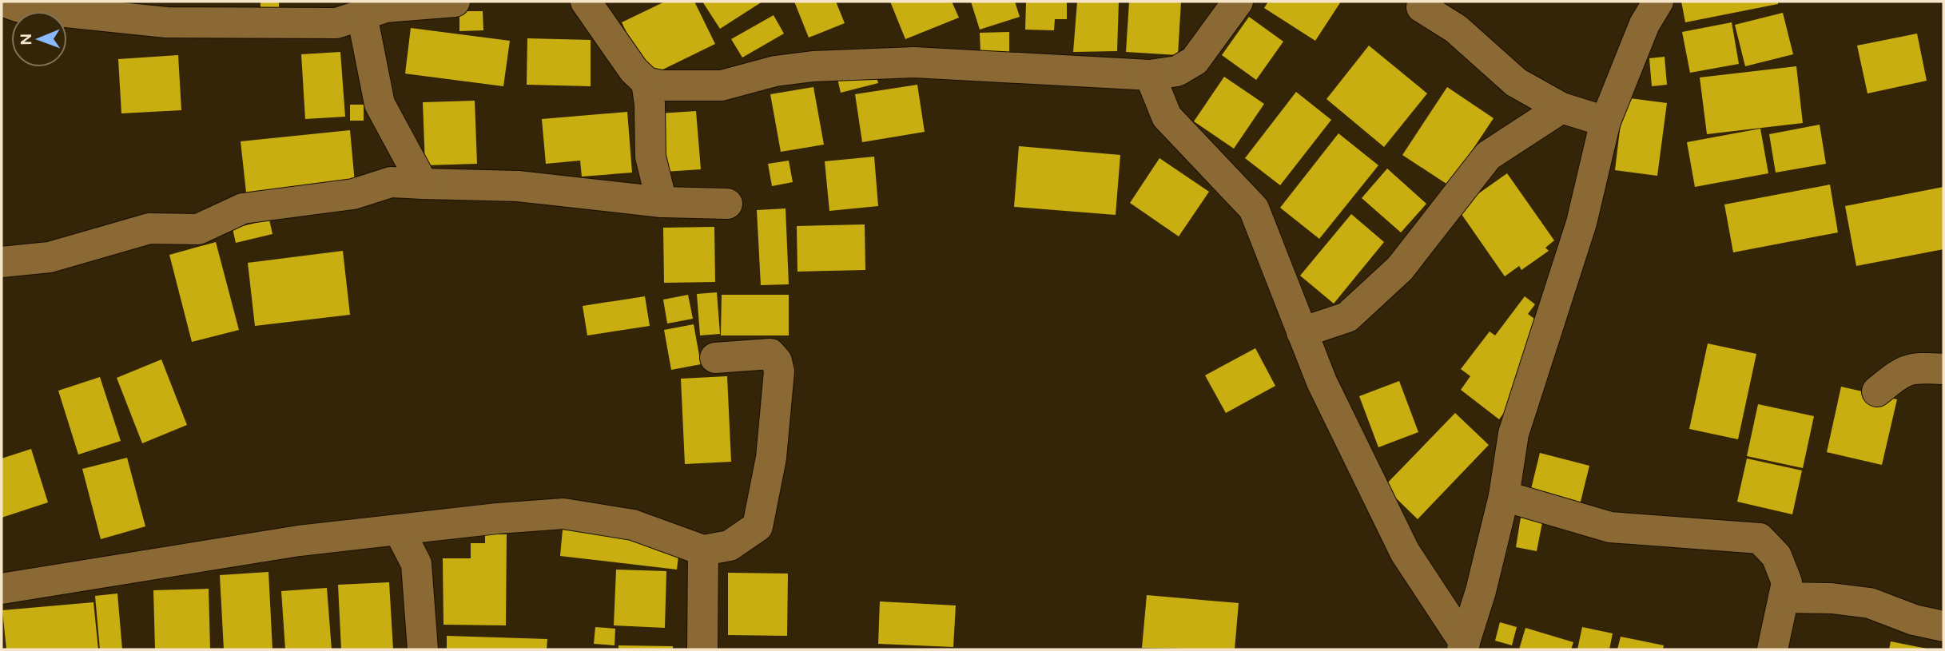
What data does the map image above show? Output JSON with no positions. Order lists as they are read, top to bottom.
{
  "north": "left"
}
